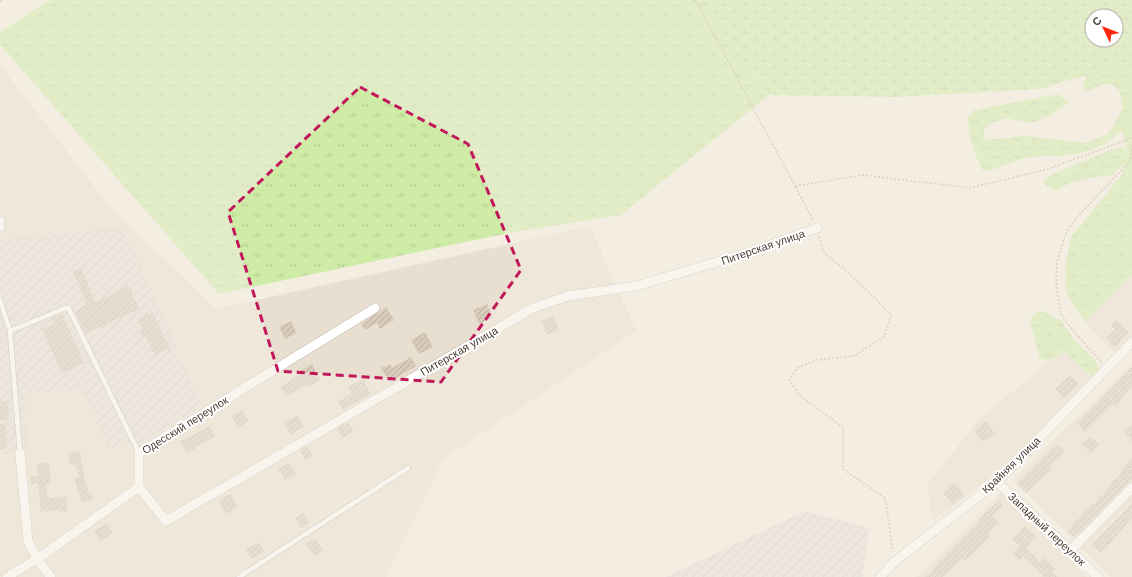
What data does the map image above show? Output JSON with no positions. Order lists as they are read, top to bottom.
{
  "streets": {
    "street": [
      "Питерская улица",
      "Одесский переулок",
      "Крайняя улица",
      "Западный переулок"
    ]
  },
  "crossings": [
    ["Питерская улица", "Одесский переулок"],
    ["Крайняя улица", "Западный переулок"]
  ],
  "north": "top left"
}
